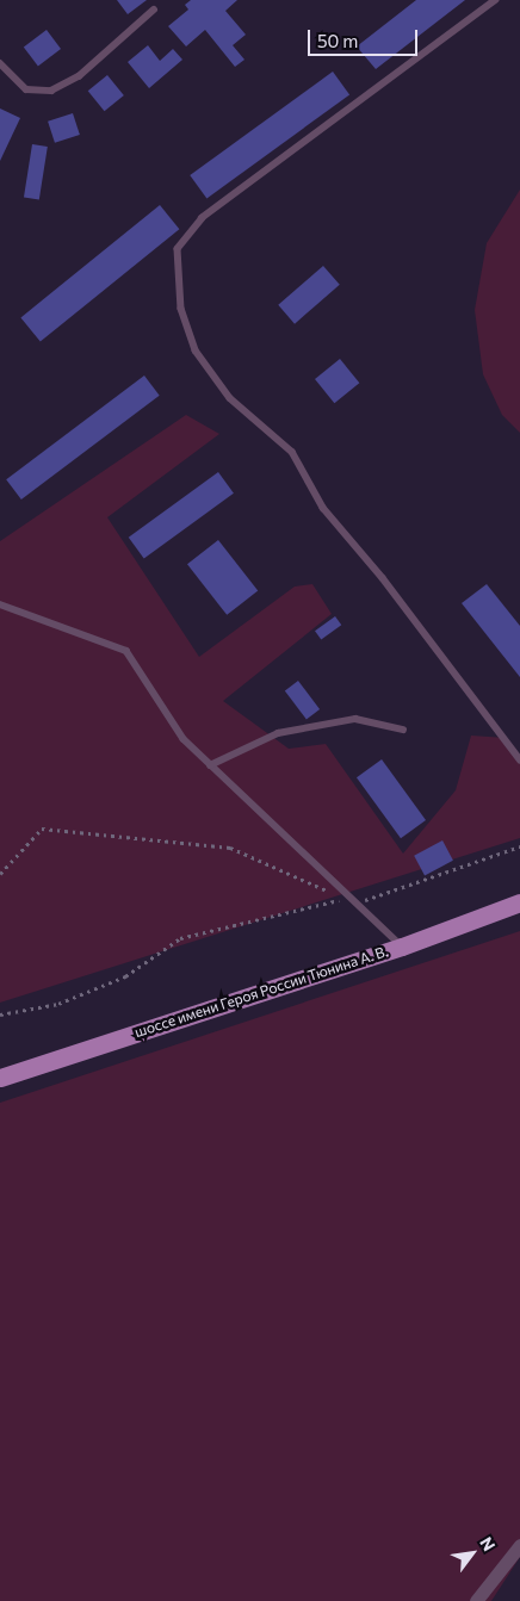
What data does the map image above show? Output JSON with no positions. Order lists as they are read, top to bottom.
{
  "streets": {
    "main road": ["шоссе имени Героя России Тюнина А. В."]
  },
  "scale_bar": "50 m",
  "north": "top right"
}
